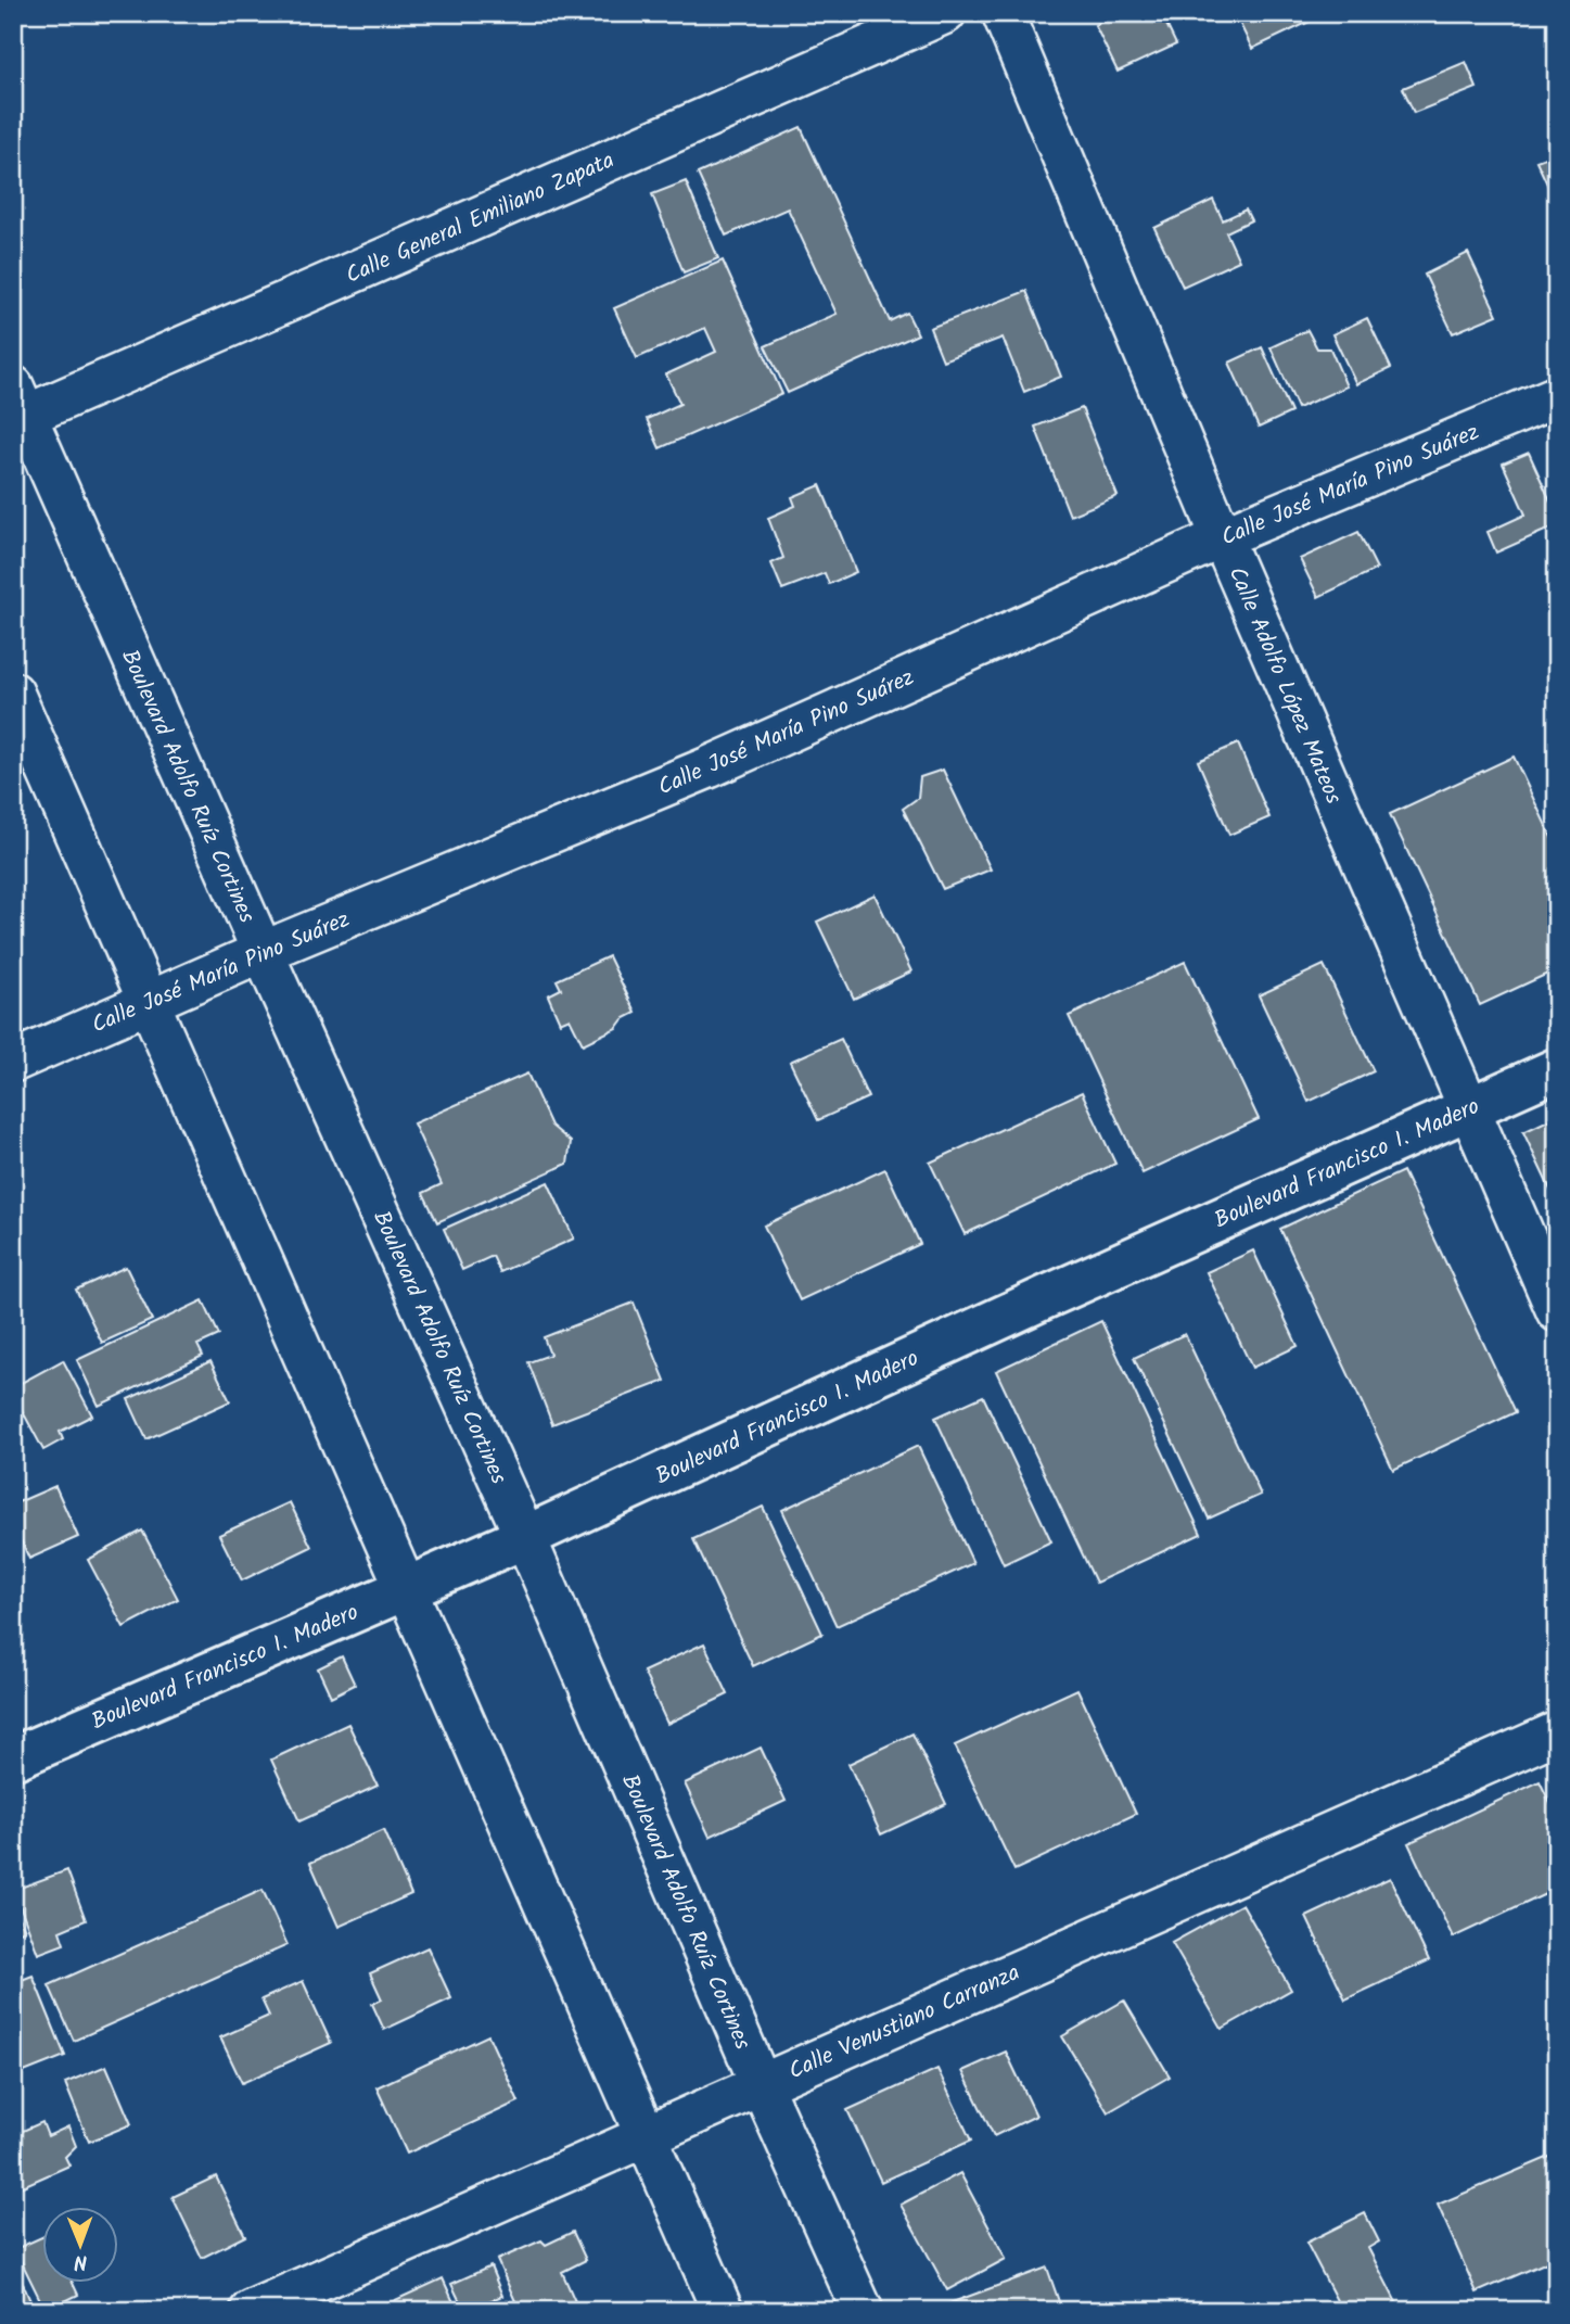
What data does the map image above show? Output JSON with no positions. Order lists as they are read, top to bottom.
{
  "streets": {
    "street": [
      "Calle General Emiliano Zapata",
      "Calle José María Pino Suárez",
      "Calle Adolfo López Mateos",
      "Boulevard Adolfo Ruíz Cortines",
      "Boulevard Francisco I. Madero",
      "Calle Venustiano Carranza"
    ]
  },
  "crossings": [
    ["Calle General Emiliano Zapata", "Boulevard Adolfo Ruíz Cortines"],
    ["Calle José María Pino Suárez", "Calle Adolfo López Mateos"],
    ["Calle José María Pino Suárez", "Boulevard Adolfo Ruíz Cortines"],
    ["Calle Adolfo López Mateos", "Boulevard Francisco I. Madero"],
    ["Boulevard Adolfo Ruíz Cortines", "Boulevard Francisco I. Madero"],
    ["Boulevard Adolfo Ruíz Cortines", "Calle Venustiano Carranza"]
  ],
  "north": "bottom"
}
